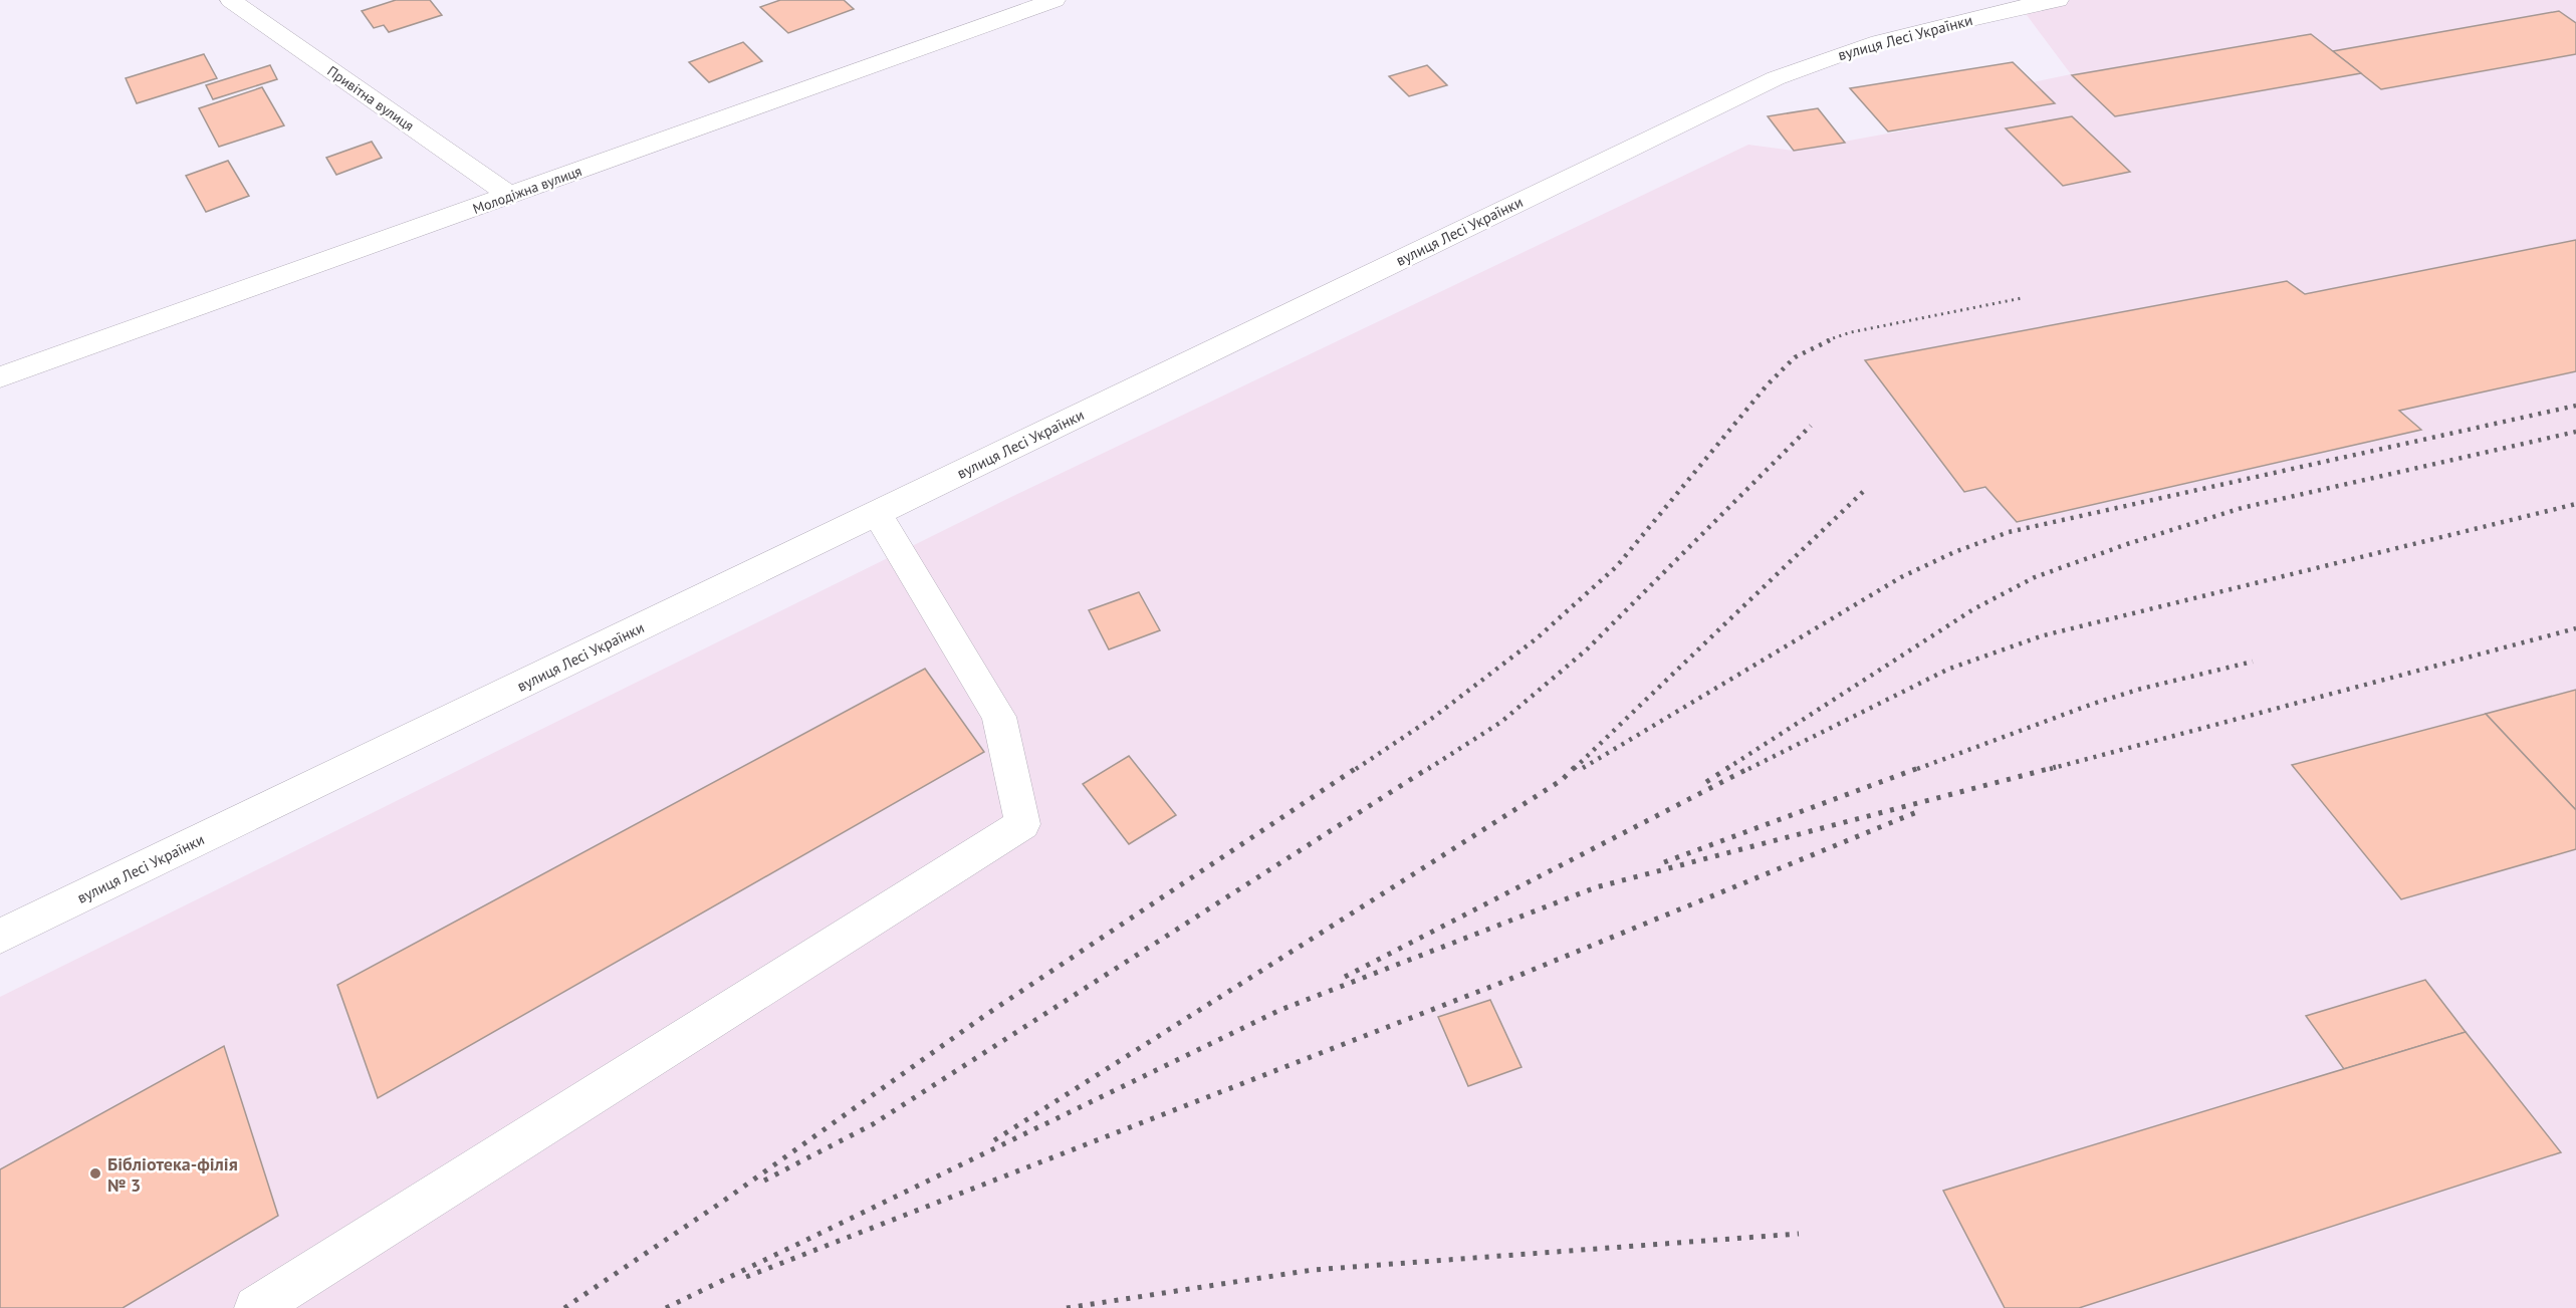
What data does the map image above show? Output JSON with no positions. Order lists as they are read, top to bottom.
{
  "streets": {
    "street": ["вулиця Лесі Українки", "Привітна вулиця", "Молодіжна вулиця"]
  },
  "crossings": [
    ["Привітна вулиця", "Молодіжна вулиця"]
  ],
  "places": ["Бібліотека-філія № 3"]
}
